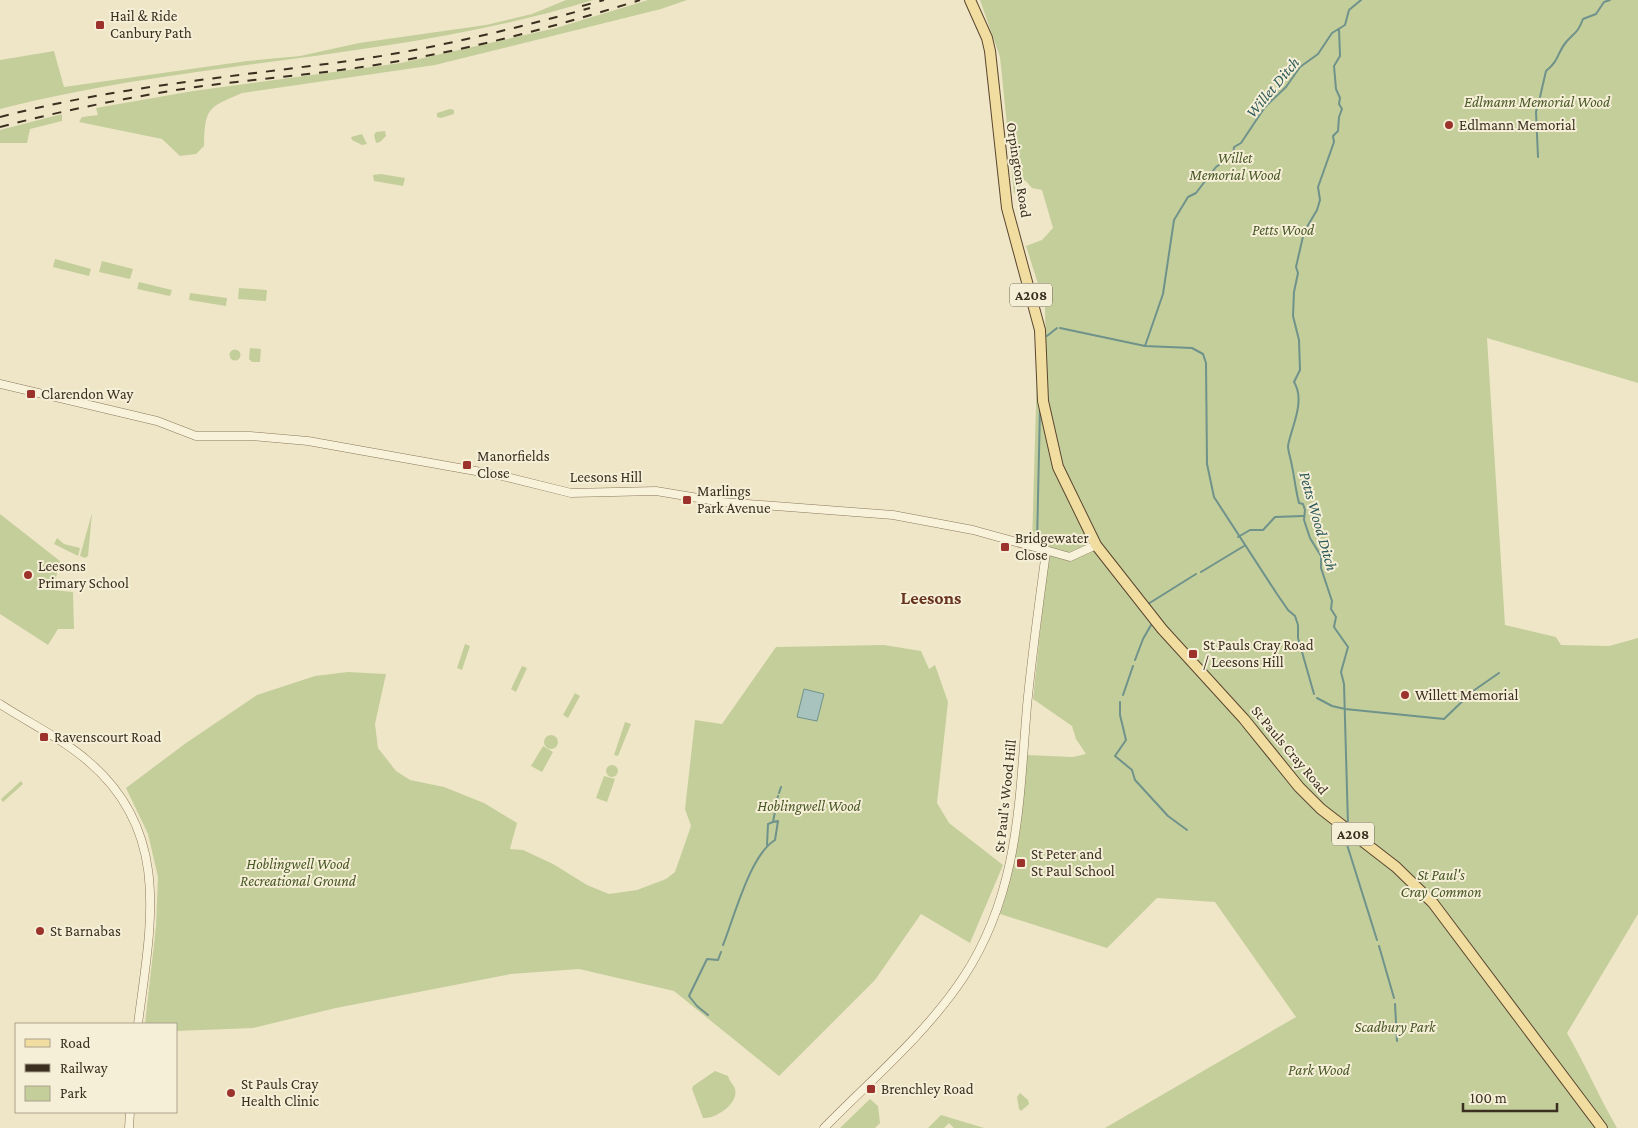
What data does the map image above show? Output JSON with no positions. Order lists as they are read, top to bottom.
{
  "streets": {
    "main road": ["Orpington Road", "A208", "St Pauls Cray Road"],
    "street": ["Leesons Hill", "St Paul's Wood Hill"]
  },
  "crossings": [
    ["Orpington Road", "Leesons Hill"],
    ["Orpington Road", "St Pauls Cray Road"],
    ["Leesons Hill", "St Pauls Cray Road"],
    ["Leesons Hill", "St Paul's Wood Hill"]
  ],
  "districts": ["Leesons"],
  "water": ["Willet Ditch", "Petts Wood Ditch"],
  "parks": [
    "Edlmann Memorial Wood",
    "Willet Memorial Wood",
    "Petts Wood",
    "Hoblingwell Wood",
    "Hoblingwell Wood Recreational Ground",
    "St Paul's Cray Common",
    "Scadbury Park",
    "Park Wood"
  ],
  "places": {
    "transit": [
      "Hail & Ride Canbury Path",
      "Clarendon Way",
      "Manorfields Close",
      "Marlings Park Avenue",
      "Bridgewater Close",
      "St Pauls Cray Road / Leesons Hill",
      "Ravenscourt Road",
      "St Peter and St Paul School",
      "Brenchley Road"
    ],
    "other": [
      "Edlmann Memorial",
      "Leesons Primary School",
      "Willett Memorial",
      "St Barnabas",
      "St Pauls Cray Health Clinic"
    ]
  },
  "legend": ["Road", "Railway", "Park"],
  "scale_bar": "100 m"
}
